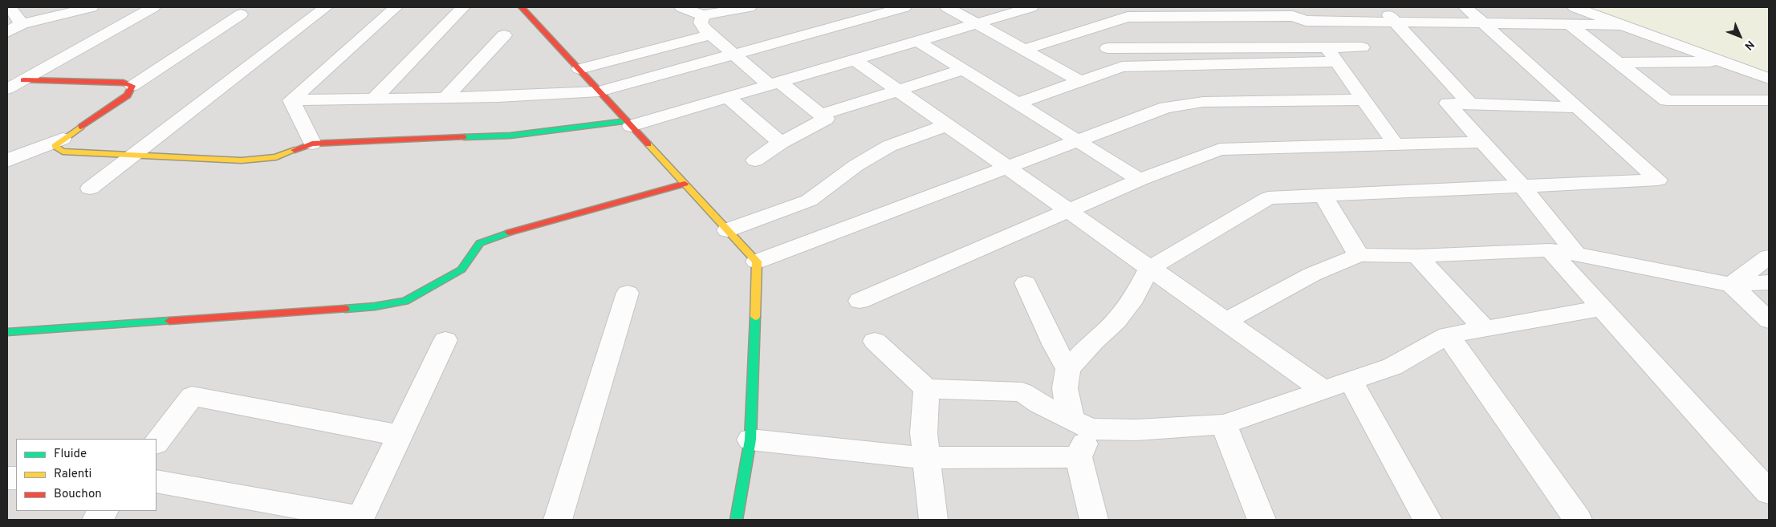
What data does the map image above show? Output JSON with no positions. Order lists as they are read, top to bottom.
{
  "legend": ["Fluide", "Ralenti", "Bouchon"],
  "north": "bottom right"
}
